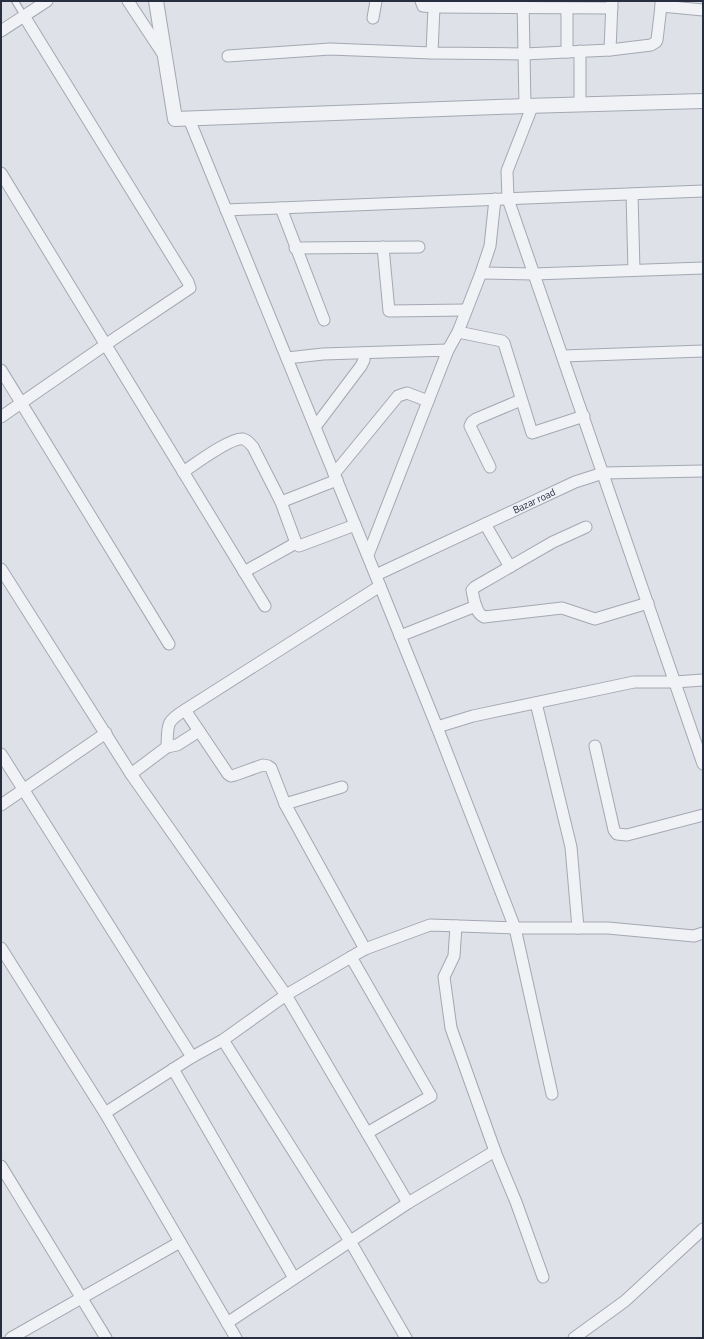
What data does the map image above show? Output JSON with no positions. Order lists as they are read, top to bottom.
{
  "streets": {
    "street": ["Bazar road"]
  }
}
